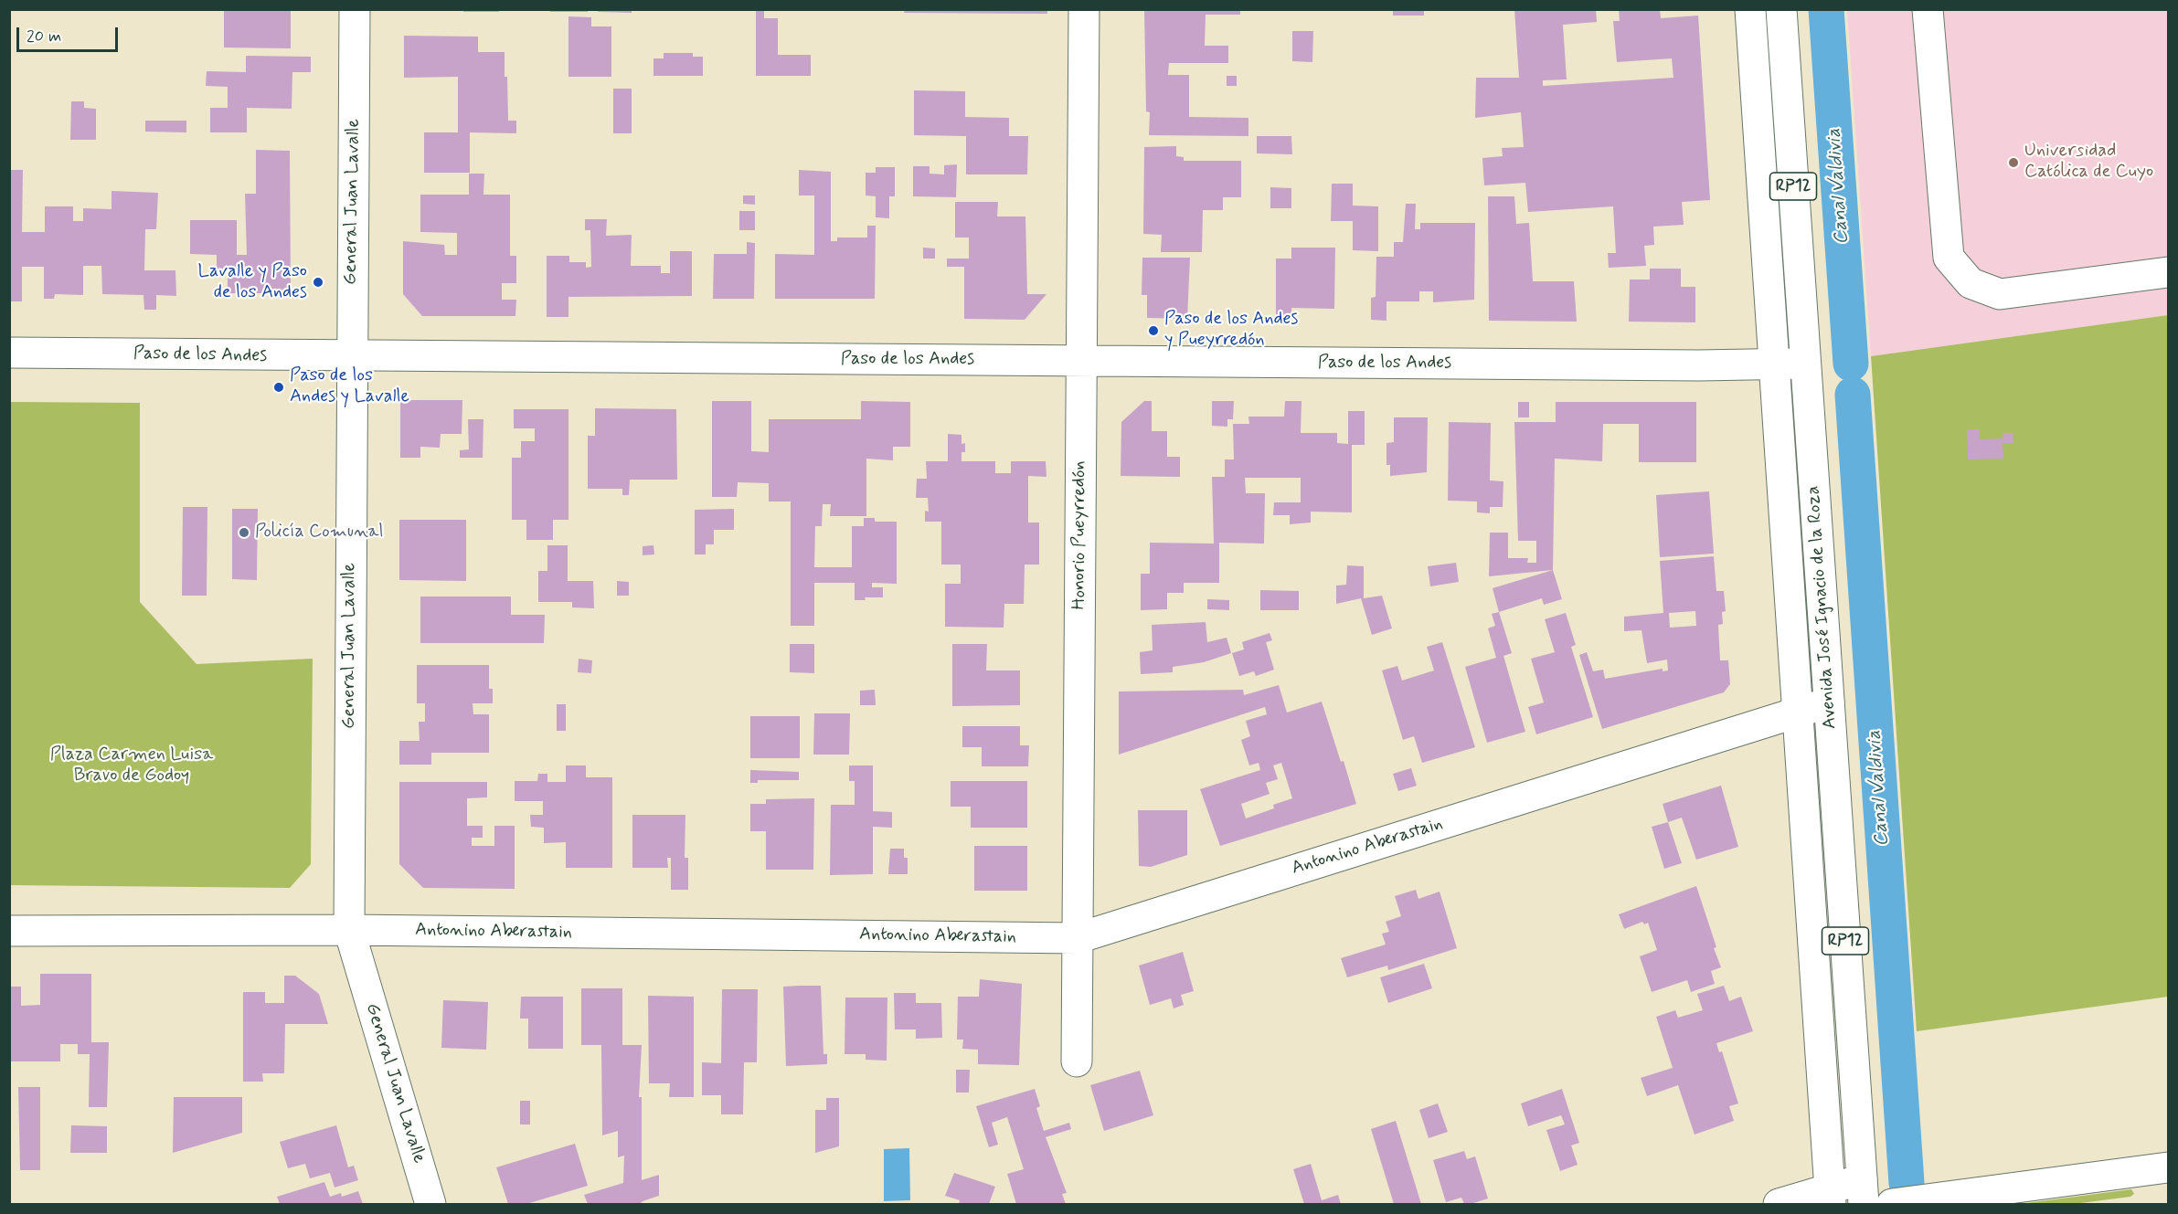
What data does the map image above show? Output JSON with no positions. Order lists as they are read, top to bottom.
{
  "streets": {
    "street": [
      "RP12",
      "General Juan Lavalle",
      "Paso de los Andes",
      "Honorio Pueyrredón",
      "Avenida José Ignacio de la Roza",
      "Antonino Aberastain"
    ]
  },
  "crossings": [
    ["General Juan Lavalle", "Paso de los Andes"],
    ["General Juan Lavalle", "Antonino Aberastain"],
    ["Paso de los Andes", "Honorio Pueyrredón"],
    ["Paso de los Andes", "Avenida José Ignacio de la Roza"],
    ["Honorio Pueyrredón", "Antonino Aberastain"],
    ["Avenida José Ignacio de la Roza", "Antonino Aberastain"]
  ],
  "water": ["Canal Valdivia"],
  "parks": ["Plaza Carmen Luisa Bravo de Godoy"],
  "places": [
    "Universidad Católica de Cuyo",
    "Lavalle y Paso de los Andes",
    "Paso de los Andes y Pueyrredón",
    "Paso de los Andes y Lavalle",
    "Policía Comunal"
  ],
  "scale_bar": "20 m"
}
